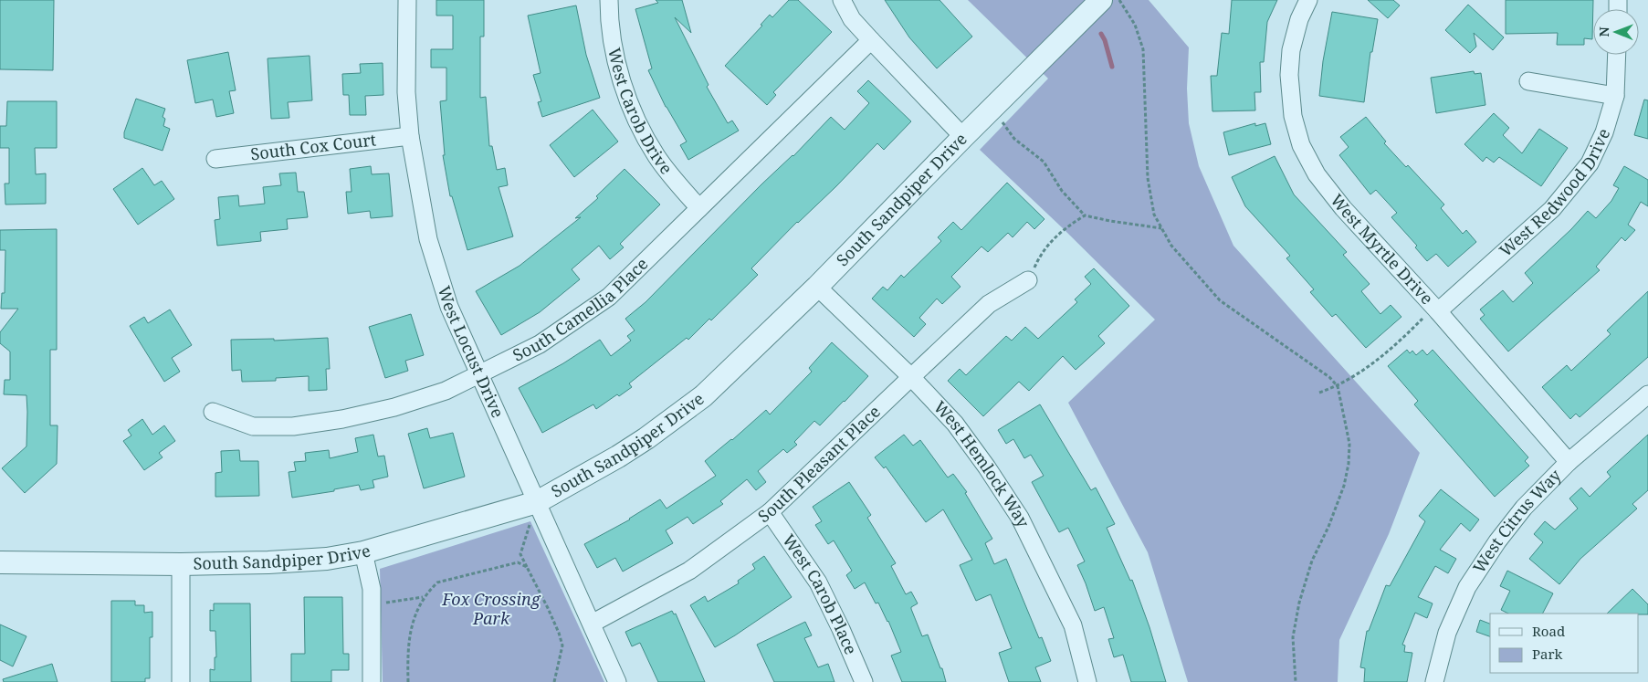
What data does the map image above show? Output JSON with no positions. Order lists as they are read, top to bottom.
{
  "streets": {
    "street": [
      "West Carob Drive",
      "South Cox Court",
      "West Redwood Drive",
      "South Sandpiper Drive",
      "West Myrtle Drive",
      "South Camellia Place",
      "West Locust Drive",
      "South Pleasant Place",
      "West Hemlock Way",
      "West Citrus Way",
      "West Carob Place"
    ]
  },
  "crossings": [
    ["West Carob Drive", "South Camellia Place"],
    ["South Cox Court", "West Locust Drive"],
    ["West Redwood Drive", "West Myrtle Drive"],
    ["South Sandpiper Drive", "West Locust Drive"],
    ["South Sandpiper Drive", "West Hemlock Way"],
    ["West Myrtle Drive", "West Citrus Way"],
    ["South Camellia Place", "West Locust Drive"],
    ["West Locust Drive", "South Pleasant Place"],
    ["South Pleasant Place", "West Hemlock Way"],
    ["South Pleasant Place", "West Carob Place"]
  ],
  "parks": ["Fox Crossing Park"],
  "legend": ["Road", "Park"],
  "north": "left"
}
